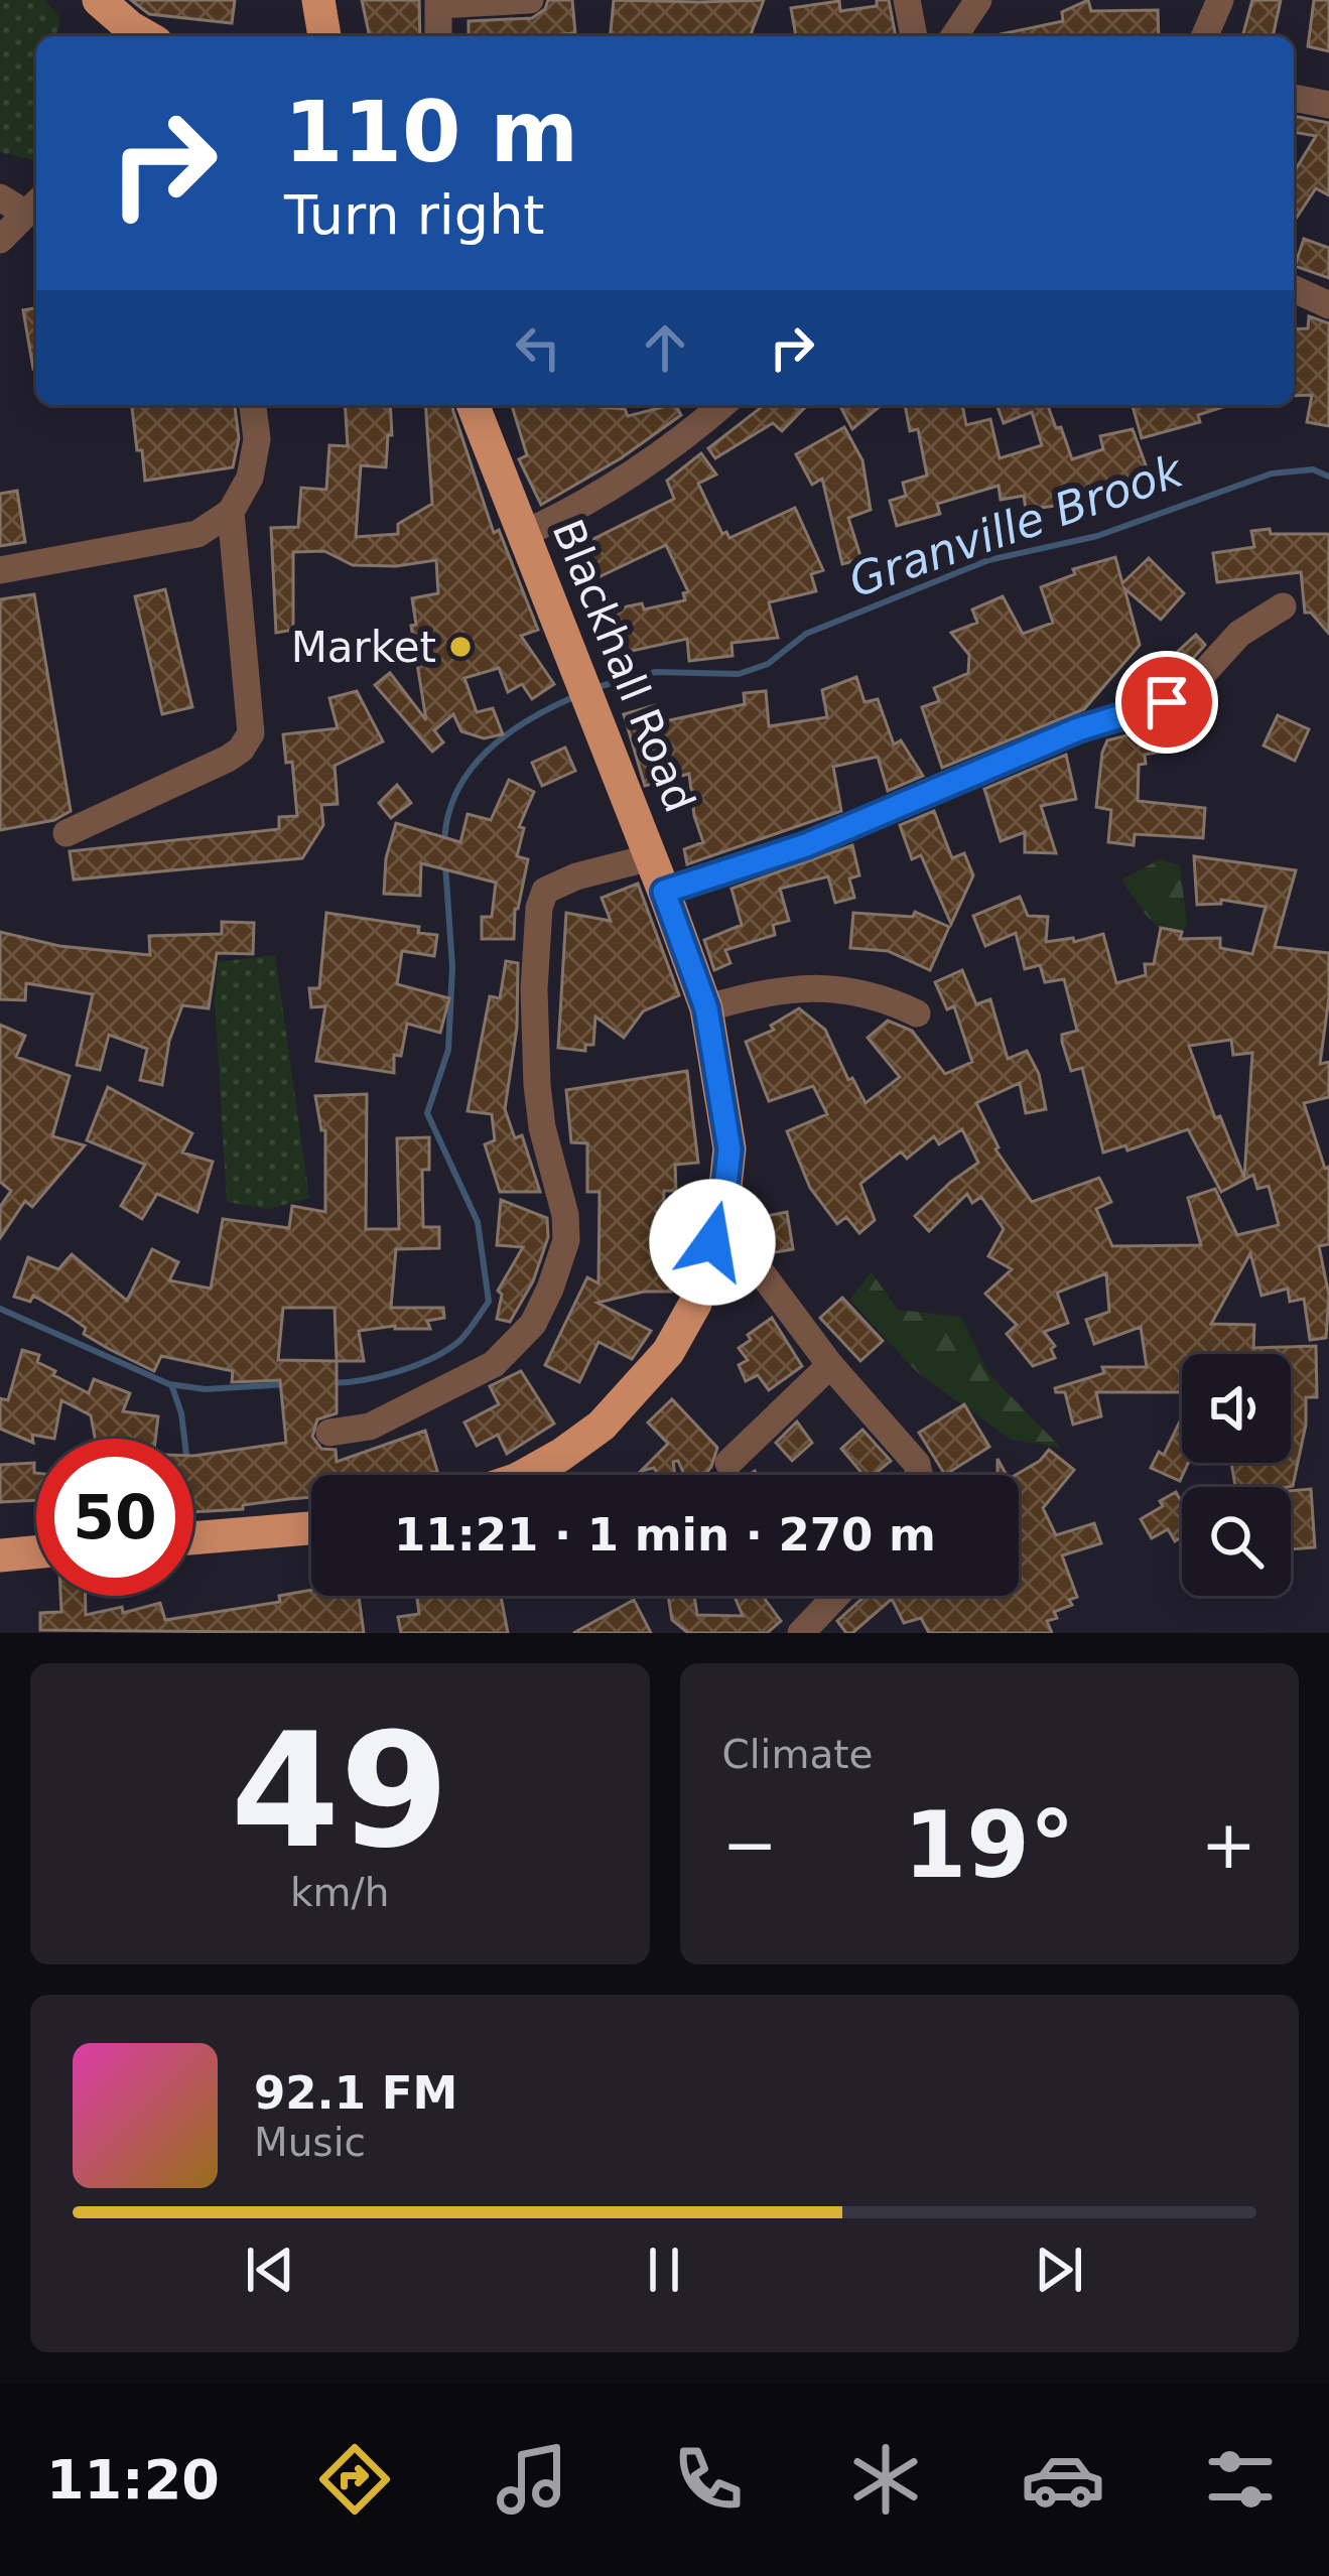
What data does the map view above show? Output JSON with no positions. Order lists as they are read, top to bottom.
{
  "streets": {
    "main road": ["Blackhall Road"]
  },
  "water": ["Granville Brook"],
  "places": ["Market"],
  "page": {
    "turn": ["110 m", "Turn right"],
    "limit": "50",
    "trip": "11:21 · 1 min · 270 m",
    "tile": [
      ["49", "km/h"],
      "Climate"
    ],
    "heat": ["−", "19°", "+"],
    "song": ["92.1 FM", "Music"],
    "tabs": "11:20"
  }
}
